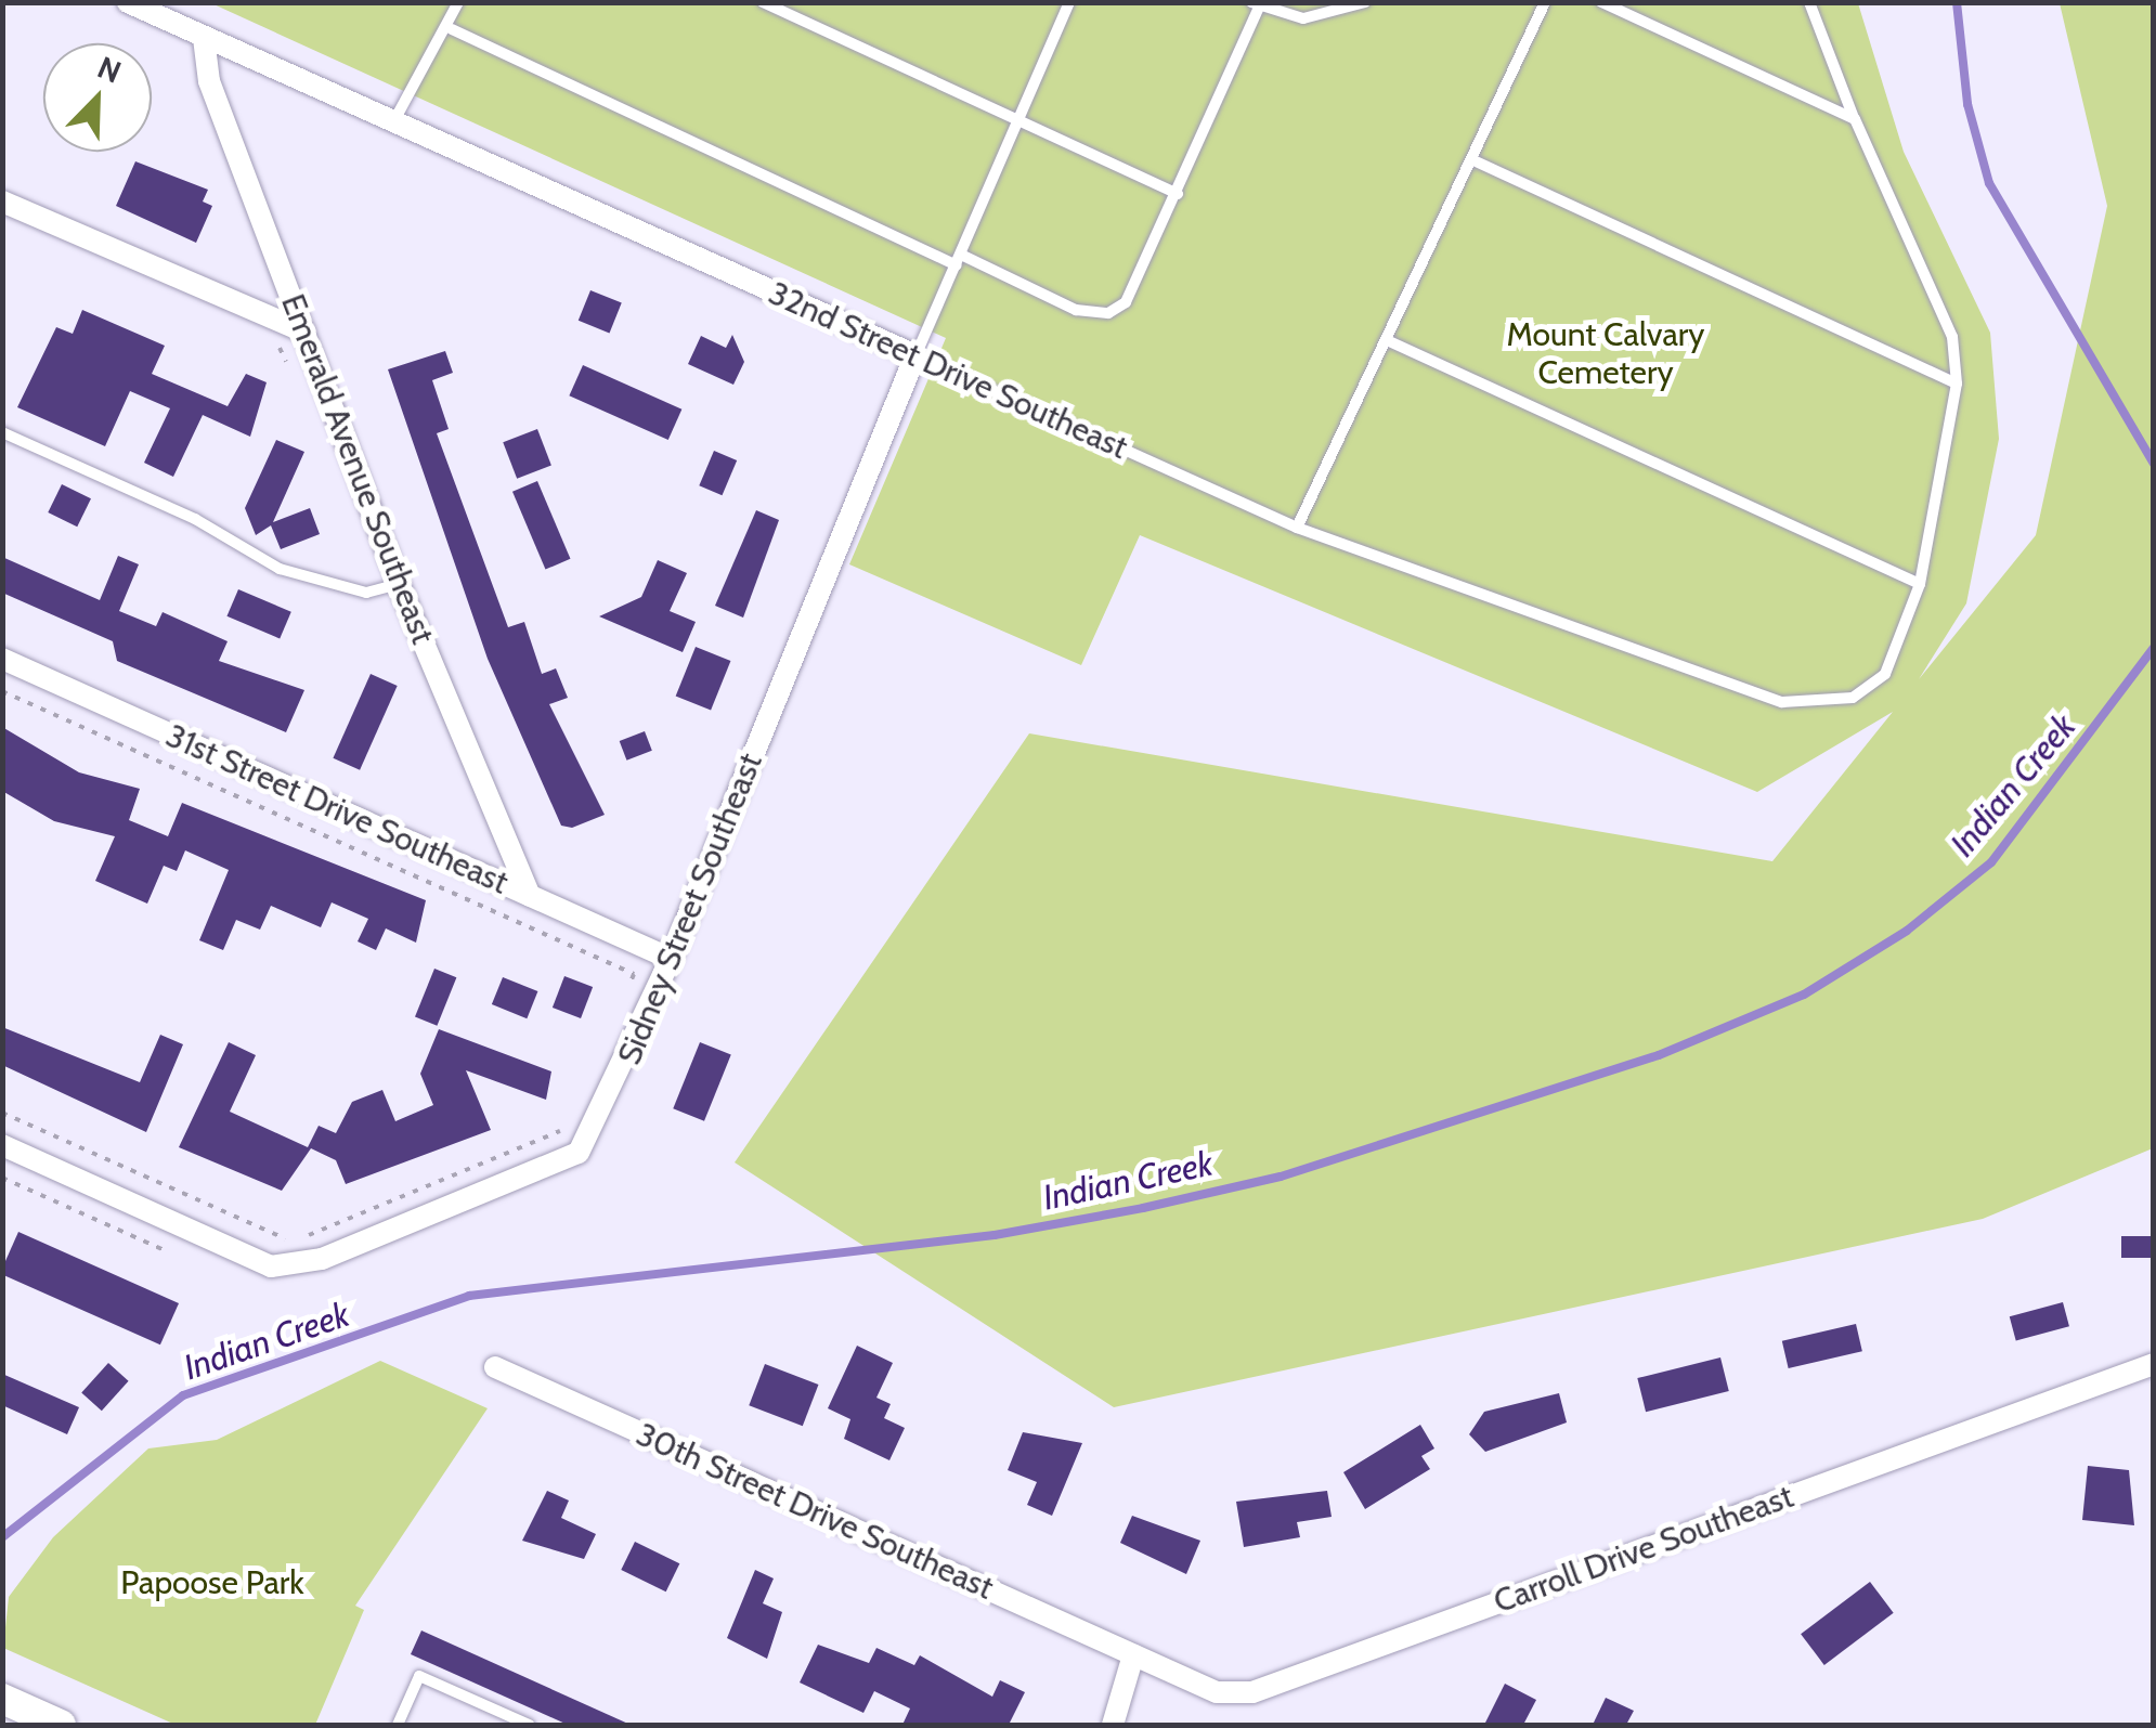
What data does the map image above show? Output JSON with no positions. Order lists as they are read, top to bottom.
{
  "streets": {
    "street": [
      "32nd Street Drive Southeast",
      "Emerald Avenue Southeast",
      "31st Street Drive Southeast",
      "Sidney Street Southeast",
      "30th Street Drive Southeast",
      "Carroll Drive Southeast"
    ]
  },
  "crossings": [
    ["32nd Street Drive Southeast", "Emerald Avenue Southeast"],
    ["32nd Street Drive Southeast", "Sidney Street Southeast"],
    ["Emerald Avenue Southeast", "31st Street Drive Southeast"],
    ["31st Street Drive Southeast", "Sidney Street Southeast"],
    ["30th Street Drive Southeast", "Carroll Drive Southeast"]
  ],
  "water": ["Indian Creek"],
  "parks": ["Mount Calvary Cemetery", "Papoose Park"],
  "north": "top right"
}
